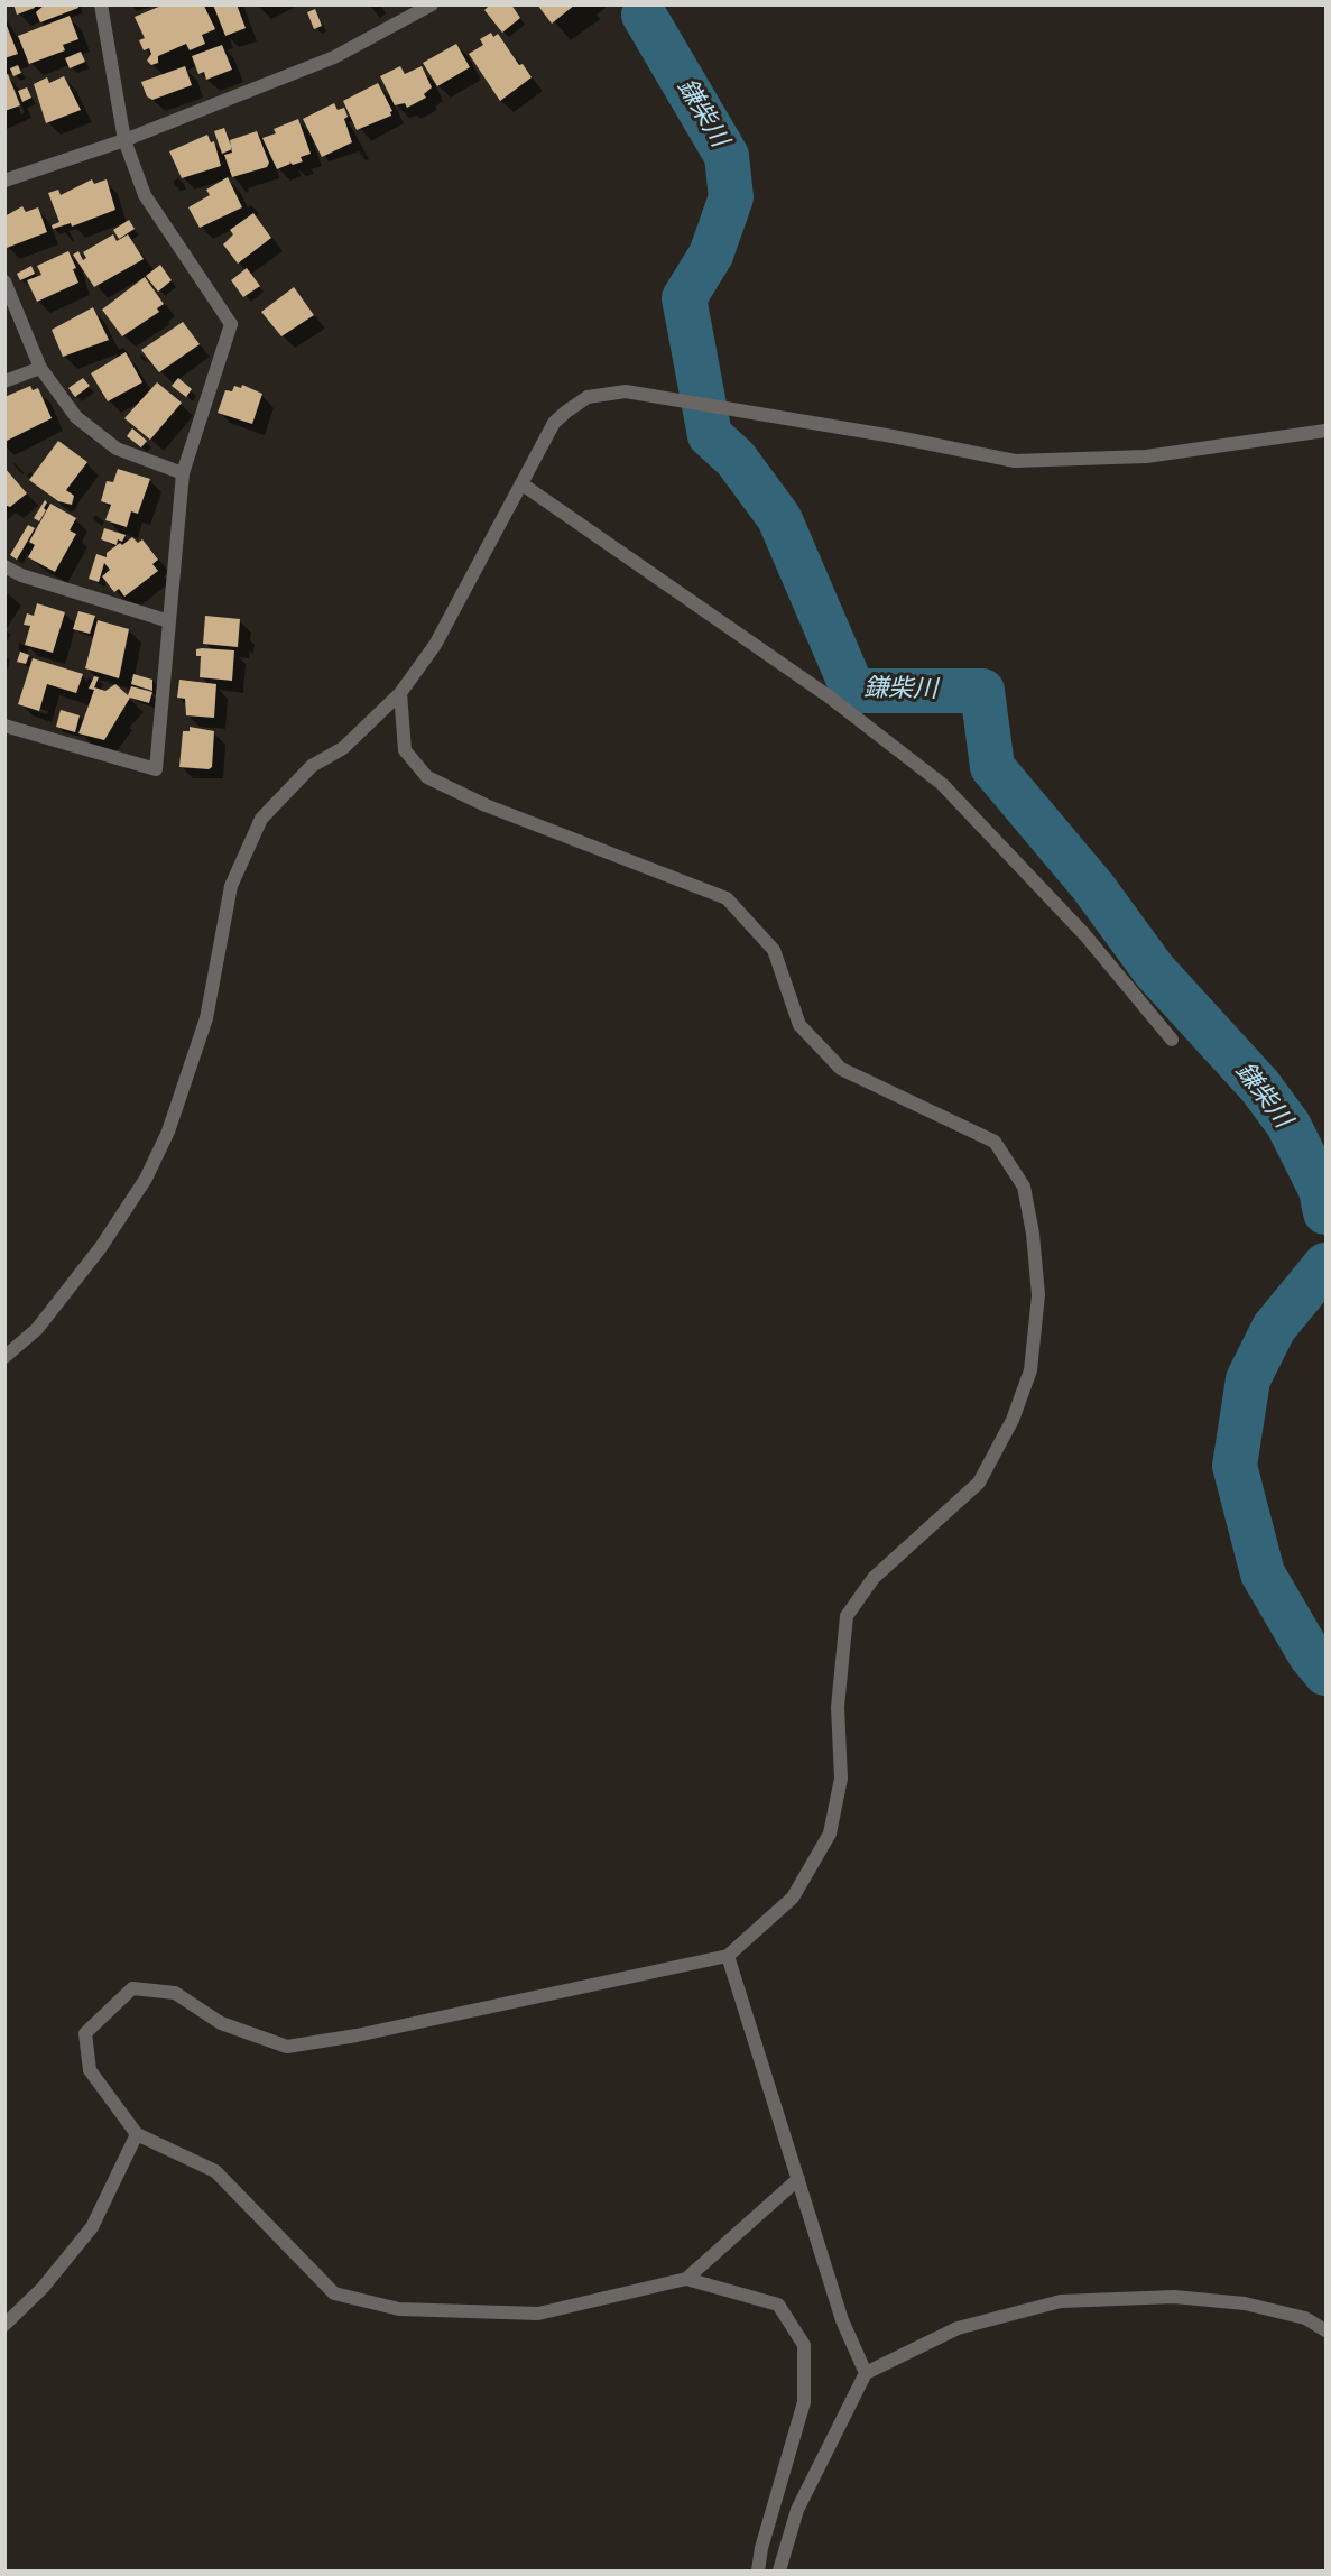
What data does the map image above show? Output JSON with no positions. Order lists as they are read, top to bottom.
{
  "water": ["鎌柴川"]
}
